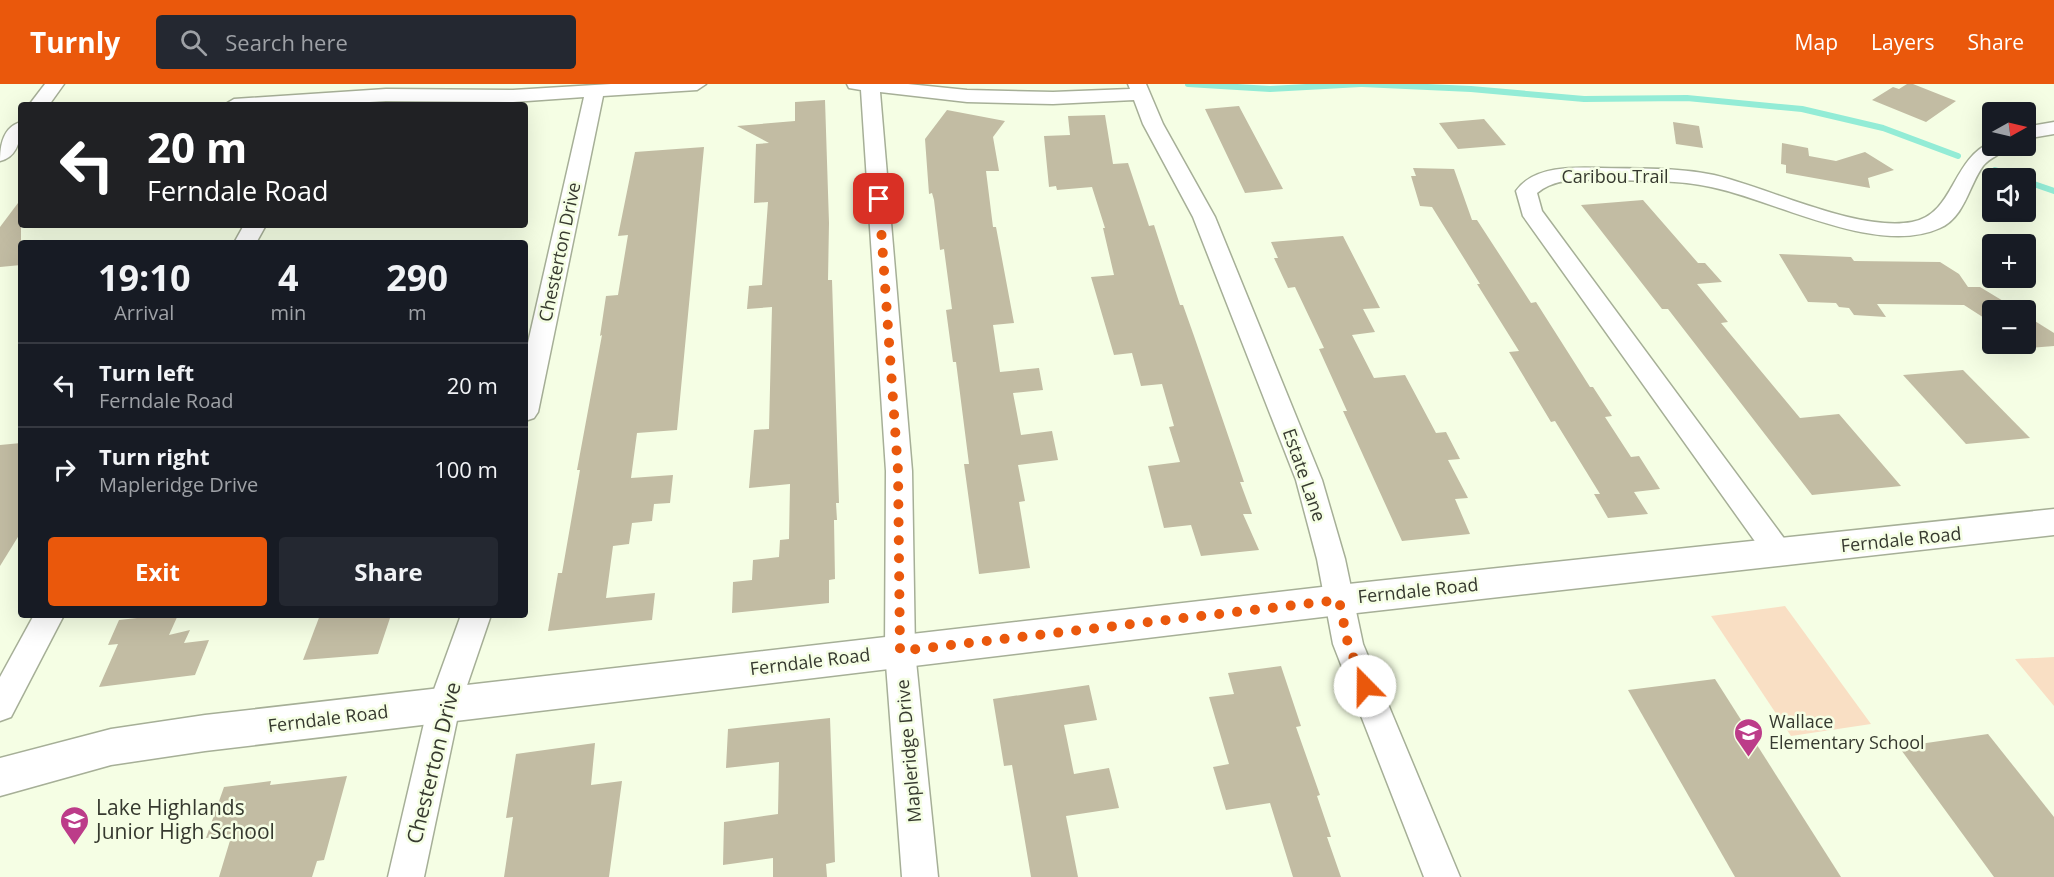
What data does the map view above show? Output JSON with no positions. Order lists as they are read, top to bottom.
{
  "streets": {
    "street": [
      "Caribou Trail",
      "Chesterton Drive",
      "Estate Lane",
      "Ferndale Road",
      "Mapleridge Drive"
    ]
  },
  "crossings": [
    ["Caribou Trail", "Ferndale Road"],
    ["Chesterton Drive", "Ferndale Road"],
    ["Estate Lane", "Ferndale Road"],
    ["Ferndale Road", "Mapleridge Drive"]
  ],
  "places": {
    "school or university": ["Wallace Elementary School", "Lake Highlands Junior High School"]
  },
  "north": "right",
  "page": {
    "header": "Turnly",
    "search": "Search here",
    "nav": ["Map", "Layers", "Share"],
    "map_buttons": ["+", "−"],
    "turn": ["20 m", "Ferndale Road"],
    "eta": [
      "19:10",
      "Arrival",
      "4",
      "min",
      "290",
      "m"
    ],
    "list": [
      {
        "name": "Turn left",
        "note": "Ferndale Road",
        "value": "20 m"
      },
      {
        "name": "Turn right",
        "note": "Mapleridge Drive",
        "value": "100 m"
      }
    ],
    "buttons": ["Exit", "Share"]
  }
}
